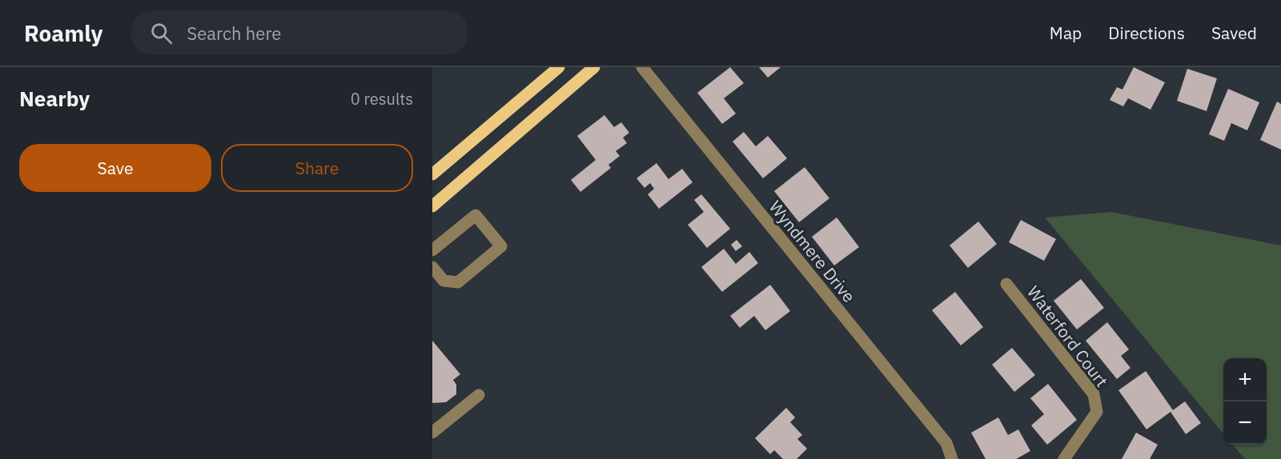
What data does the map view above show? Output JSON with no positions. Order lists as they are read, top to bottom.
{
  "streets": {
    "street": ["Wyndmere Drive", "Waterford Court"]
  },
  "page": {
    "header": "Roamly",
    "search": "Search here",
    "nav": ["Map", "Directions", "Saved"],
    "heading": ["Nearby", "0 results"],
    "buttons": ["Save", "Share"],
    "map_buttons": ["+", "−"]
  }
}
